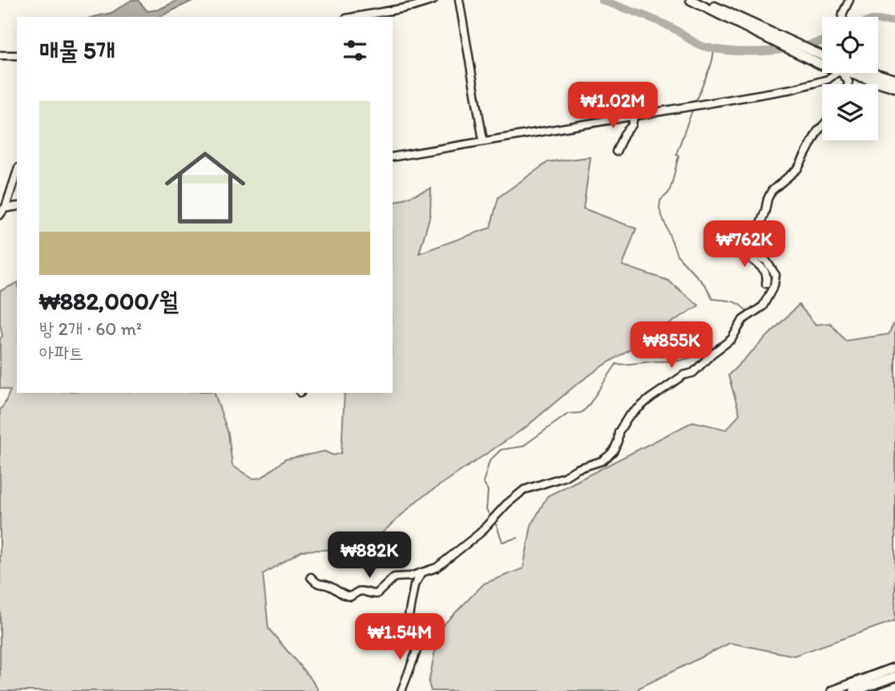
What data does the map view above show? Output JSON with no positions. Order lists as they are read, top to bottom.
{
  "page": {
    "heading": "매물 5개",
    "price": [
      "₩1.02M",
      "₩762K",
      "₩855K",
      "₩882K",
      "₩1.54M"
    ],
    "list": [
      {
        "name": "₩882,000/월",
        "note": "방 2개 · 60 m² · 아파트"
      }
    ]
  }
}
